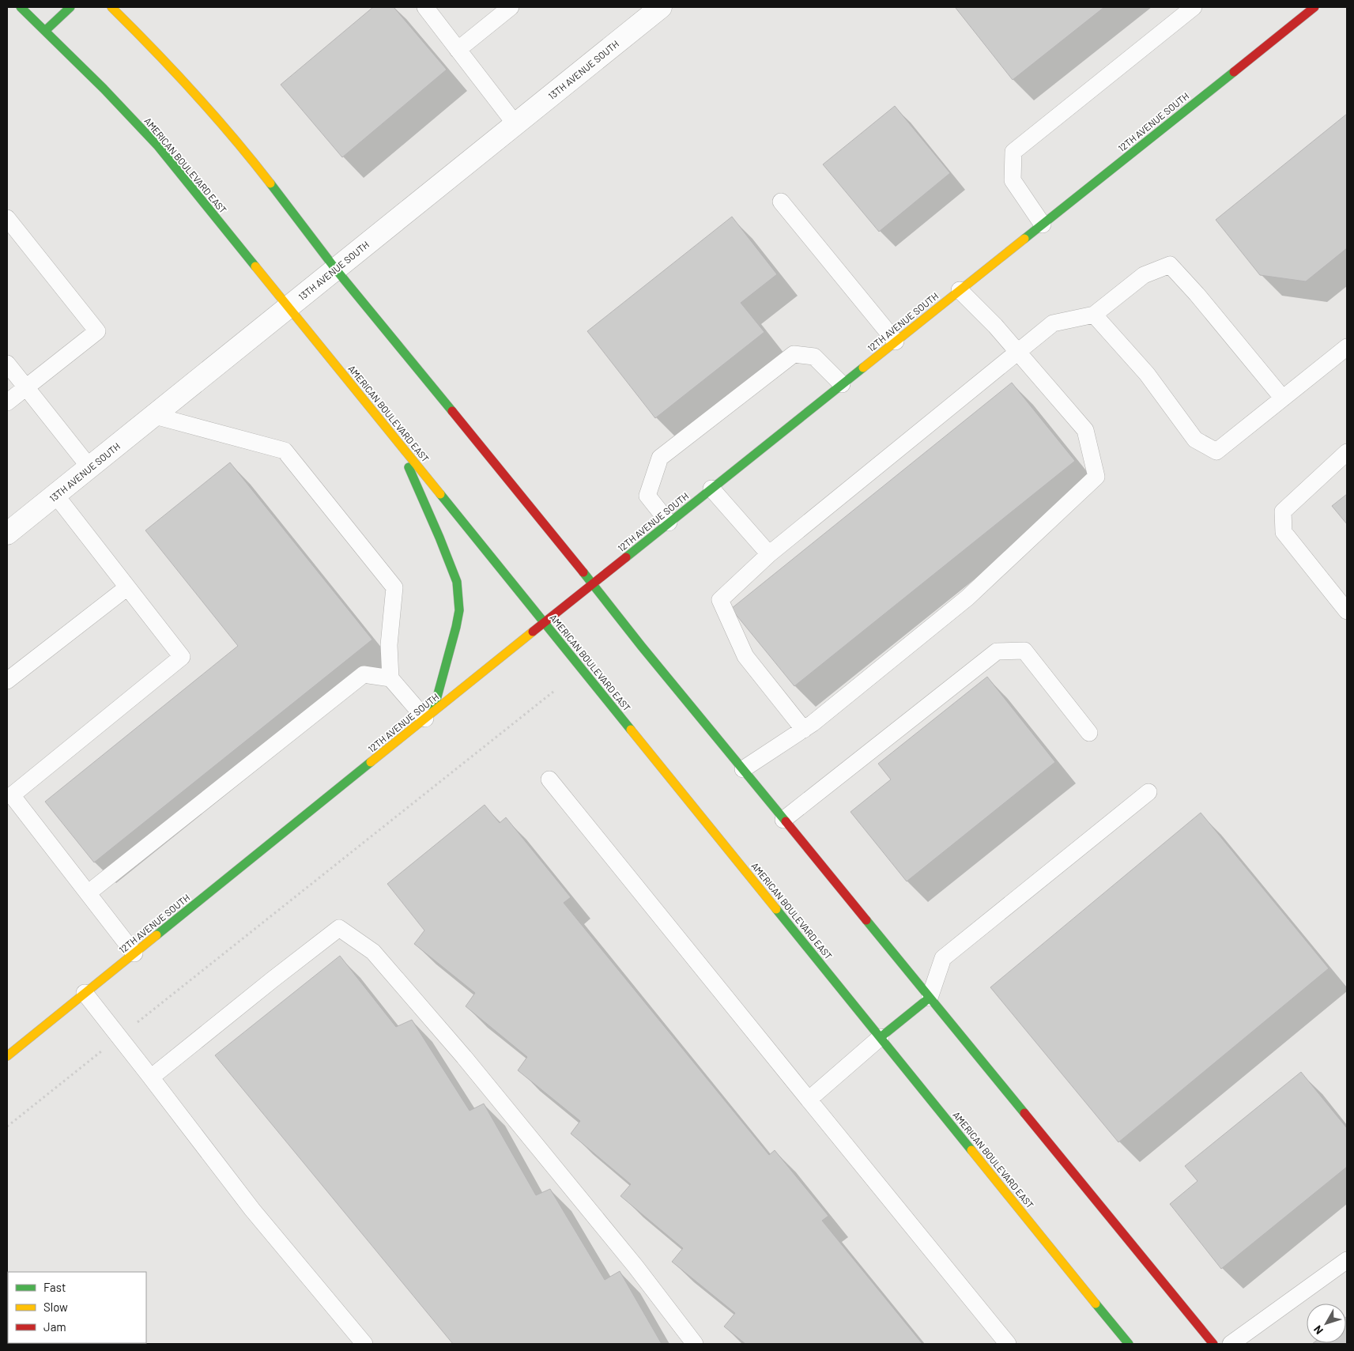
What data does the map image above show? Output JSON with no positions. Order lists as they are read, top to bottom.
{
  "streets": {
    "main road": ["12TH AVENUE SOUTH", "AMERICAN BOULEVARD EAST"],
    "street": ["13TH AVENUE SOUTH"]
  },
  "crossings": [
    ["13TH AVENUE SOUTH", "AMERICAN BOULEVARD EAST"],
    ["12TH AVENUE SOUTH", "AMERICAN BOULEVARD EAST"]
  ],
  "legend": ["Fast", "Slow", "Jam"],
  "north": "bottom left"
}
